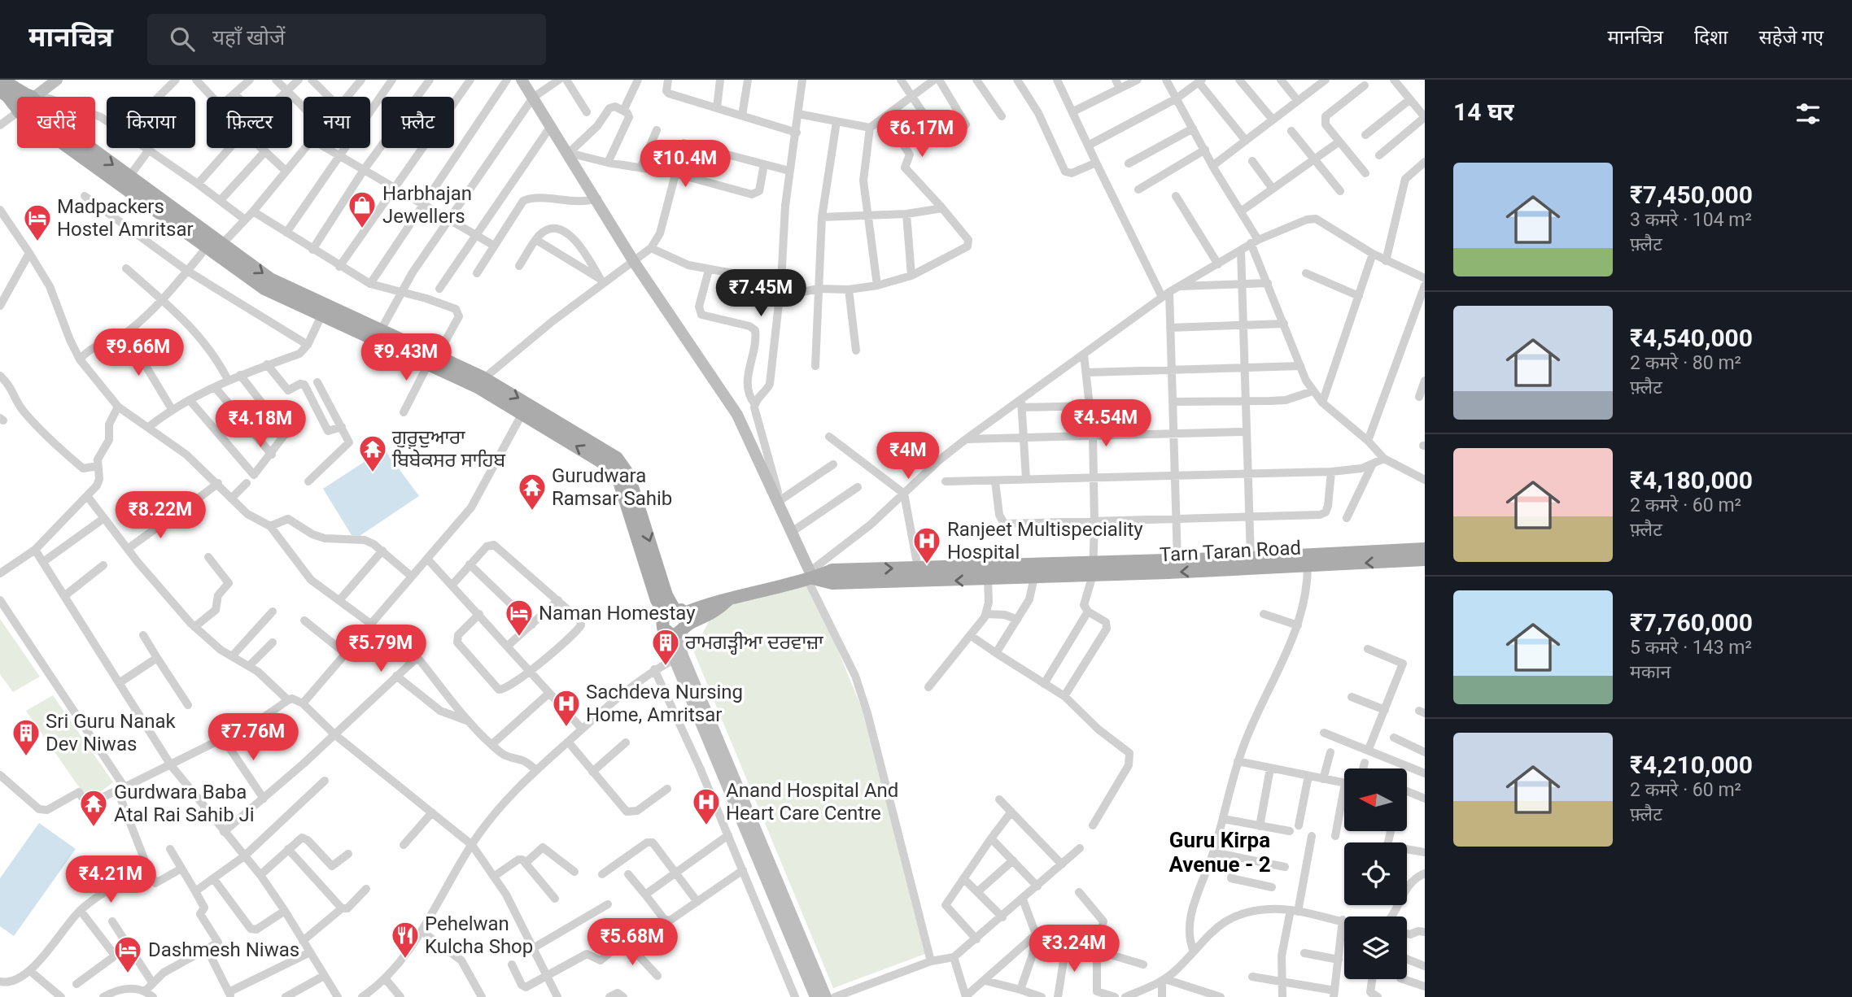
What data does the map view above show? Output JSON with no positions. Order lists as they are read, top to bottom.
{
  "streets": {
    "main road": ["Tarn Taran Road"]
  },
  "districts": ["Guru Kirpa Avenue - 2"],
  "places": {
    "shop": ["Harbhajan Jewellers"],
    "hotel": ["Madpackers Hostel Amritsar", "Naman Homestay", "Dashmesh Niwas"],
    "temple": ["ਗੁਰੂਦੁਆਰਾ ਬਿਬੇਕਸਰ ਸਾਹਿਬ", "Gurudwara Ramsar Sahib", "Gurdwara Baba Atal Rai Sahib Ji"],
    "hospital": ["Ranjeet Multispeciality Hospital", "Sachdeva Nursing Home, Amritsar", "Anand Hospital And Heart Care Centre"],
    "building": ["ਰਾਮਗੜ੍ਹੀਆ ਦਰਵਾਜ਼ਾ", "Sri Guru Nanak Dev Niwas"],
    "restaurant": ["Pehelwan Kulcha Shop"]
  },
  "north": "left",
  "page": {
    "header": "मानचित्र",
    "search": "यहाँ खोजें",
    "nav": ["मानचित्र", "दिशा", "सहेजे गए"],
    "heading": "14 घर",
    "chip": [
      "खरीदें",
      "किराया",
      "फ़िल्टर",
      "नया",
      "फ़्लैट"
    ],
    "price": [
      "₹6.17M",
      "₹10.4M",
      "₹7.45M",
      "₹9.66M",
      "₹9.43M",
      "₹4.54M",
      "₹4.18M",
      "₹4M",
      "₹8.22M",
      "₹5.79M",
      "₹7.76M",
      "₹4.21M",
      "₹5.68M",
      "₹3.24M"
    ],
    "list": [
      {
        "name": "₹7,450,000",
        "note": "3 कमरे · 104 m² · फ़्लैट"
      },
      {
        "name": "₹4,540,000",
        "note": "2 कमरे · 80 m² · फ़्लैट"
      },
      {
        "name": "₹4,180,000",
        "note": "2 कमरे · 60 m² · फ़्लैट"
      },
      {
        "name": "₹7,760,000",
        "note": "5 कमरे · 143 m² · मकान"
      },
      {
        "name": "₹4,210,000",
        "note": "2 कमरे · 60 m² · फ़्लैट"
      }
    ]
  }
}
